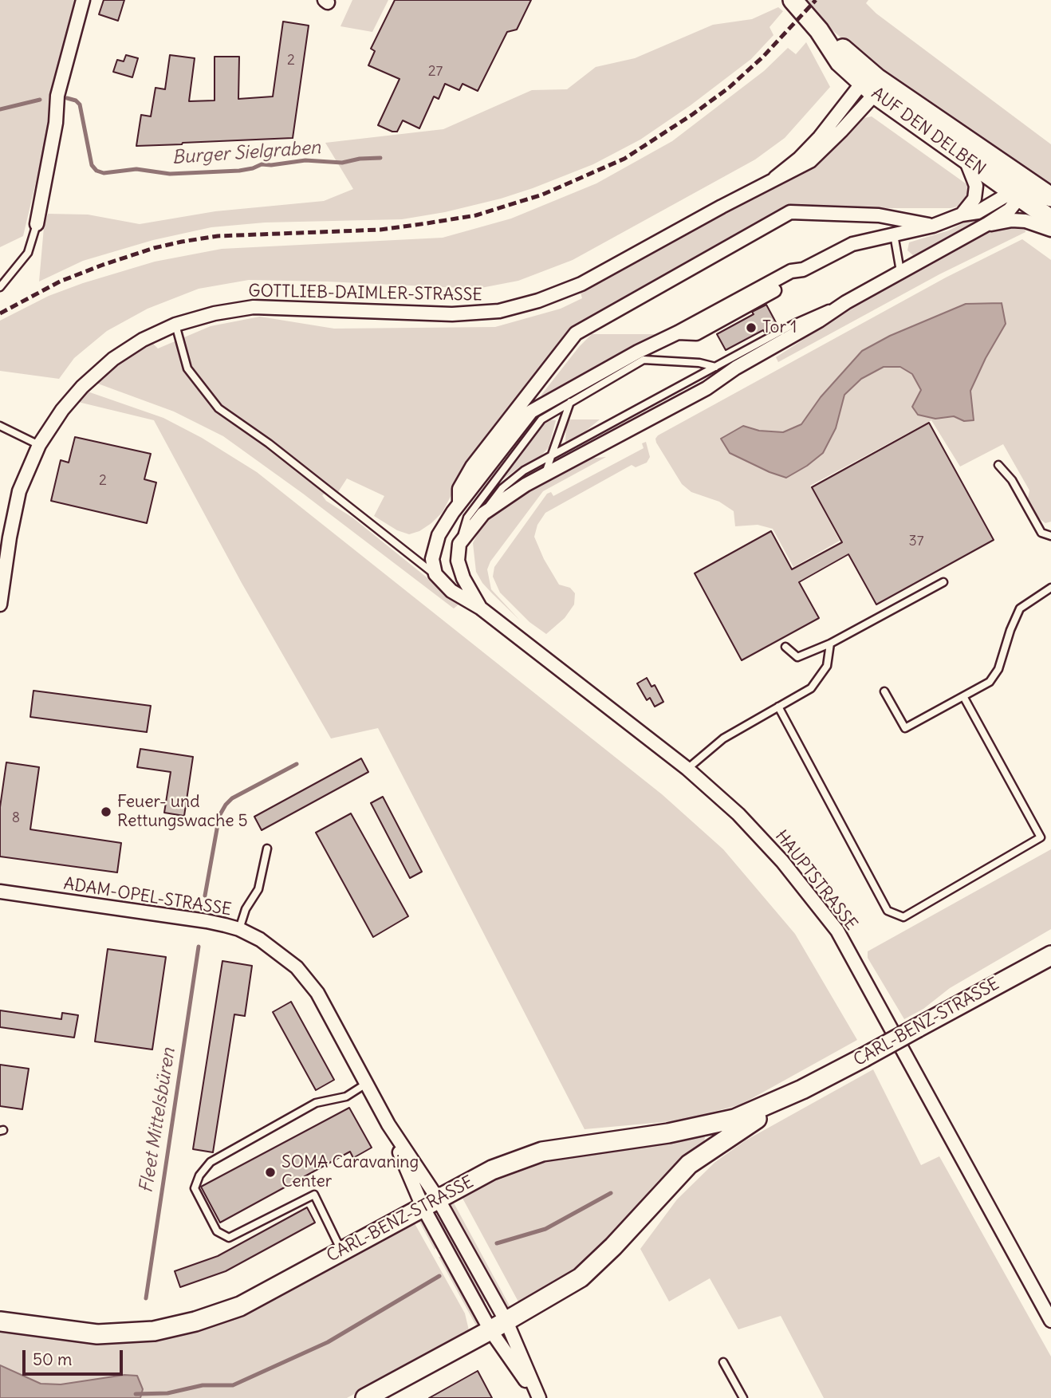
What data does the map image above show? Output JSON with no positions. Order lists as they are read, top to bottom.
{
  "streets": {
    "street": [
      "AUF DEN DELBEN",
      "GOTTLIEB-DAIMLER-STRASSE",
      "HAUPTSTRASSE",
      "ADAM-OPEL-STRASSE",
      "CARL-BENZ-STRASSE"
    ]
  },
  "crossings": [
    ["AUF DEN DELBEN", "GOTTLIEB-DAIMLER-STRASSE"],
    ["ADAM-OPEL-STRASSE", "CARL-BENZ-STRASSE"]
  ],
  "water": ["Burger Sielgraben", "Fleet Mittelsbüren"],
  "places": ["Tor 1", "Feuer- und Rettungswache 5", "SOMA Caravaning Center"],
  "house_numbers": [
    "2",
    "27",
    "2",
    "37",
    "8"
  ],
  "scale_bar": "50 m"
}
